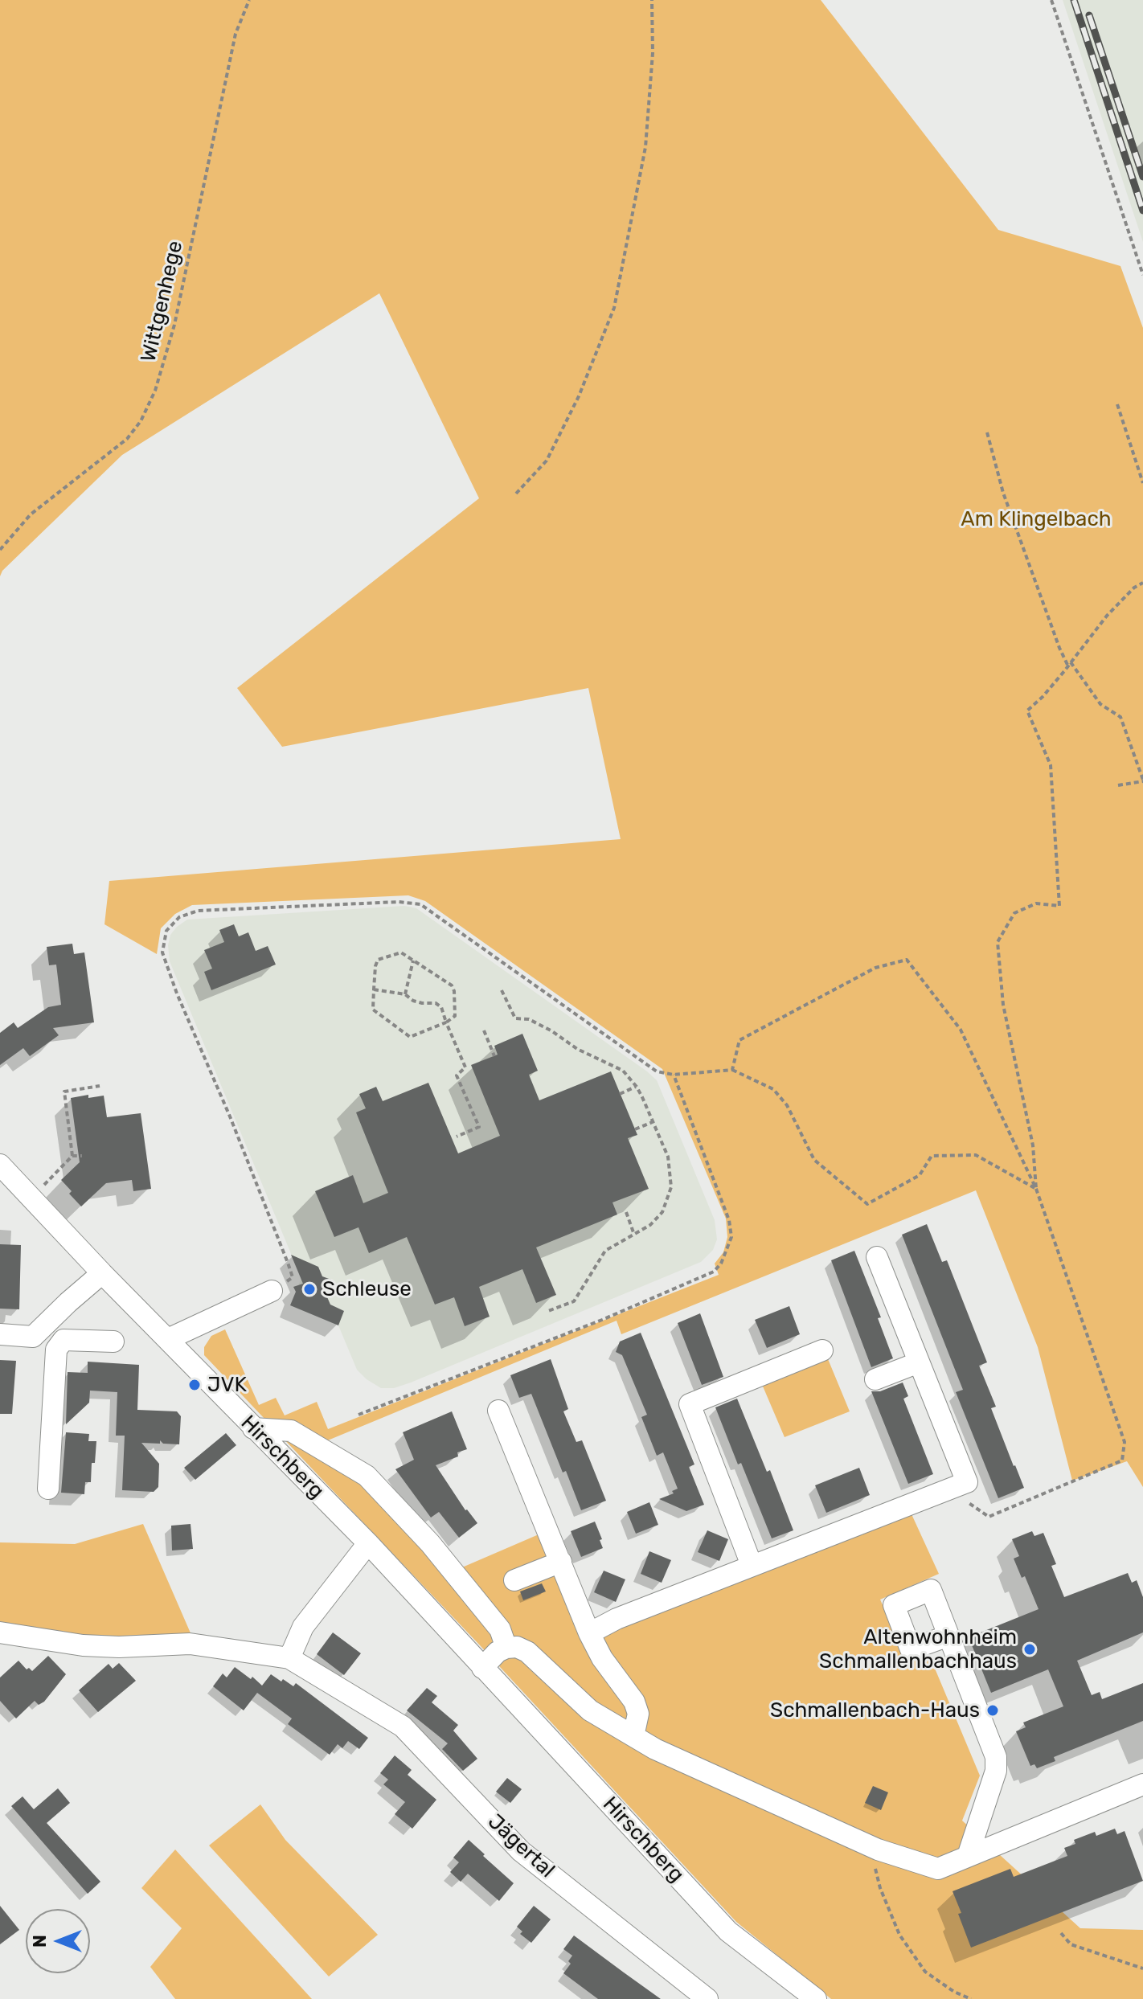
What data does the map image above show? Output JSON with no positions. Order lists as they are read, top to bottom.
{
  "streets": {
    "street": ["Hirschberg", "Jägertal"],
    "path": ["Wittgenhege"]
  },
  "parks": ["Am Klingelbach"],
  "places": [
    "Schleuse",
    "JVK",
    "Altenwohnheim Schmallenbachhaus",
    "Schmallenbach-Haus"
  ],
  "north": "left"
}
